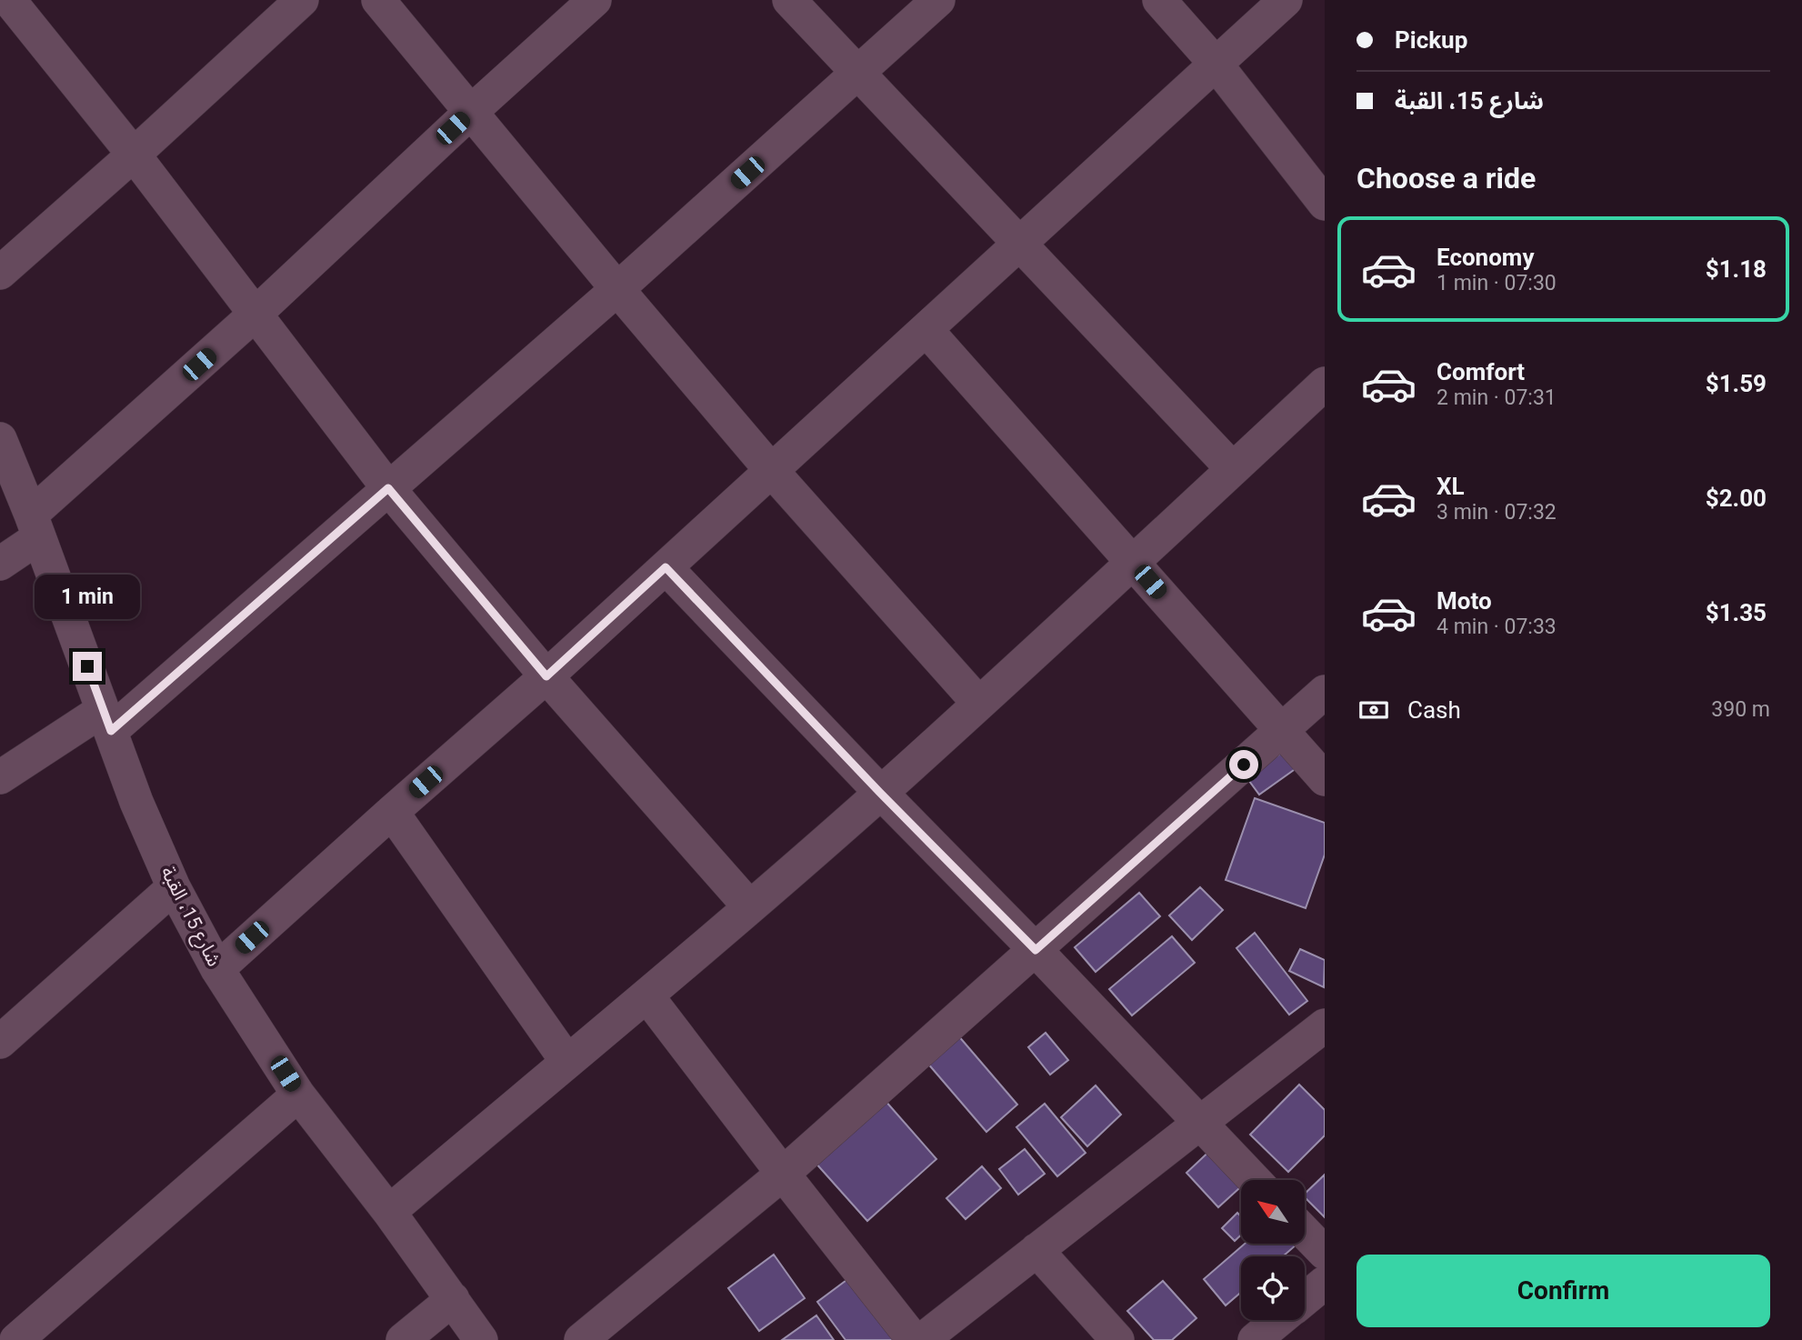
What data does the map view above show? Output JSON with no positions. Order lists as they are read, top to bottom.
{
  "streets": {
    "street": ["شارع 15، القبة"]
  },
  "north": "top left",
  "page": {
    "banner": ["Pickup", "شارع 15، القبة"],
    "heading": "Choose a ride",
    "list": [
      {
        "name": "Economy",
        "note": "1 min · 07:30",
        "value": "$1.18"
      },
      {
        "name": "Comfort",
        "note": "2 min · 07:31",
        "value": "$1.59"
      },
      {
        "name": "XL",
        "note": "3 min · 07:32",
        "value": "$2.00"
      },
      {
        "name": "Moto",
        "note": "4 min · 07:33",
        "value": "$1.35"
      }
    ],
    "bubble": "1 min",
    "pay": ["Cash", "390 m"],
    "buttons": "Confirm"
  }
}
